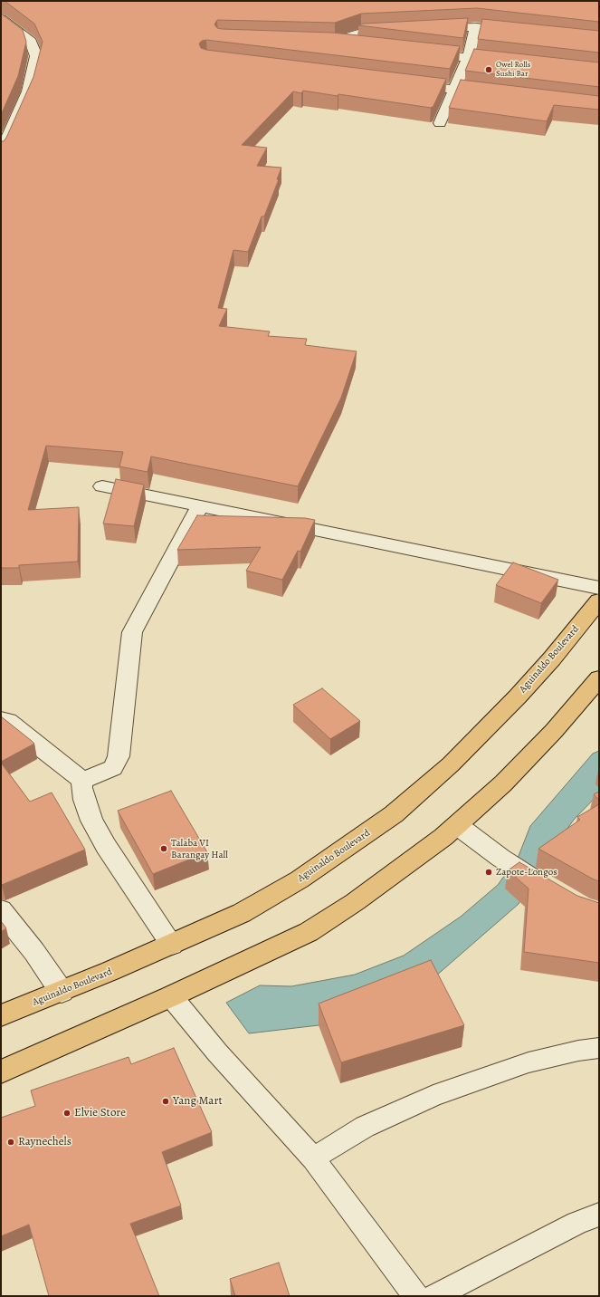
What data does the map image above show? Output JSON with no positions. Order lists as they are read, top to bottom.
{
  "streets": {
    "highway": ["Aguinaldo Boulevard"]
  },
  "places": [
    "Owel Rolls Sushi Bar",
    "Talaba VI Barangay Hall",
    "Zapote-Longos",
    "Yang Mart",
    "Elvie Store",
    "Raynechels"
  ]
}
